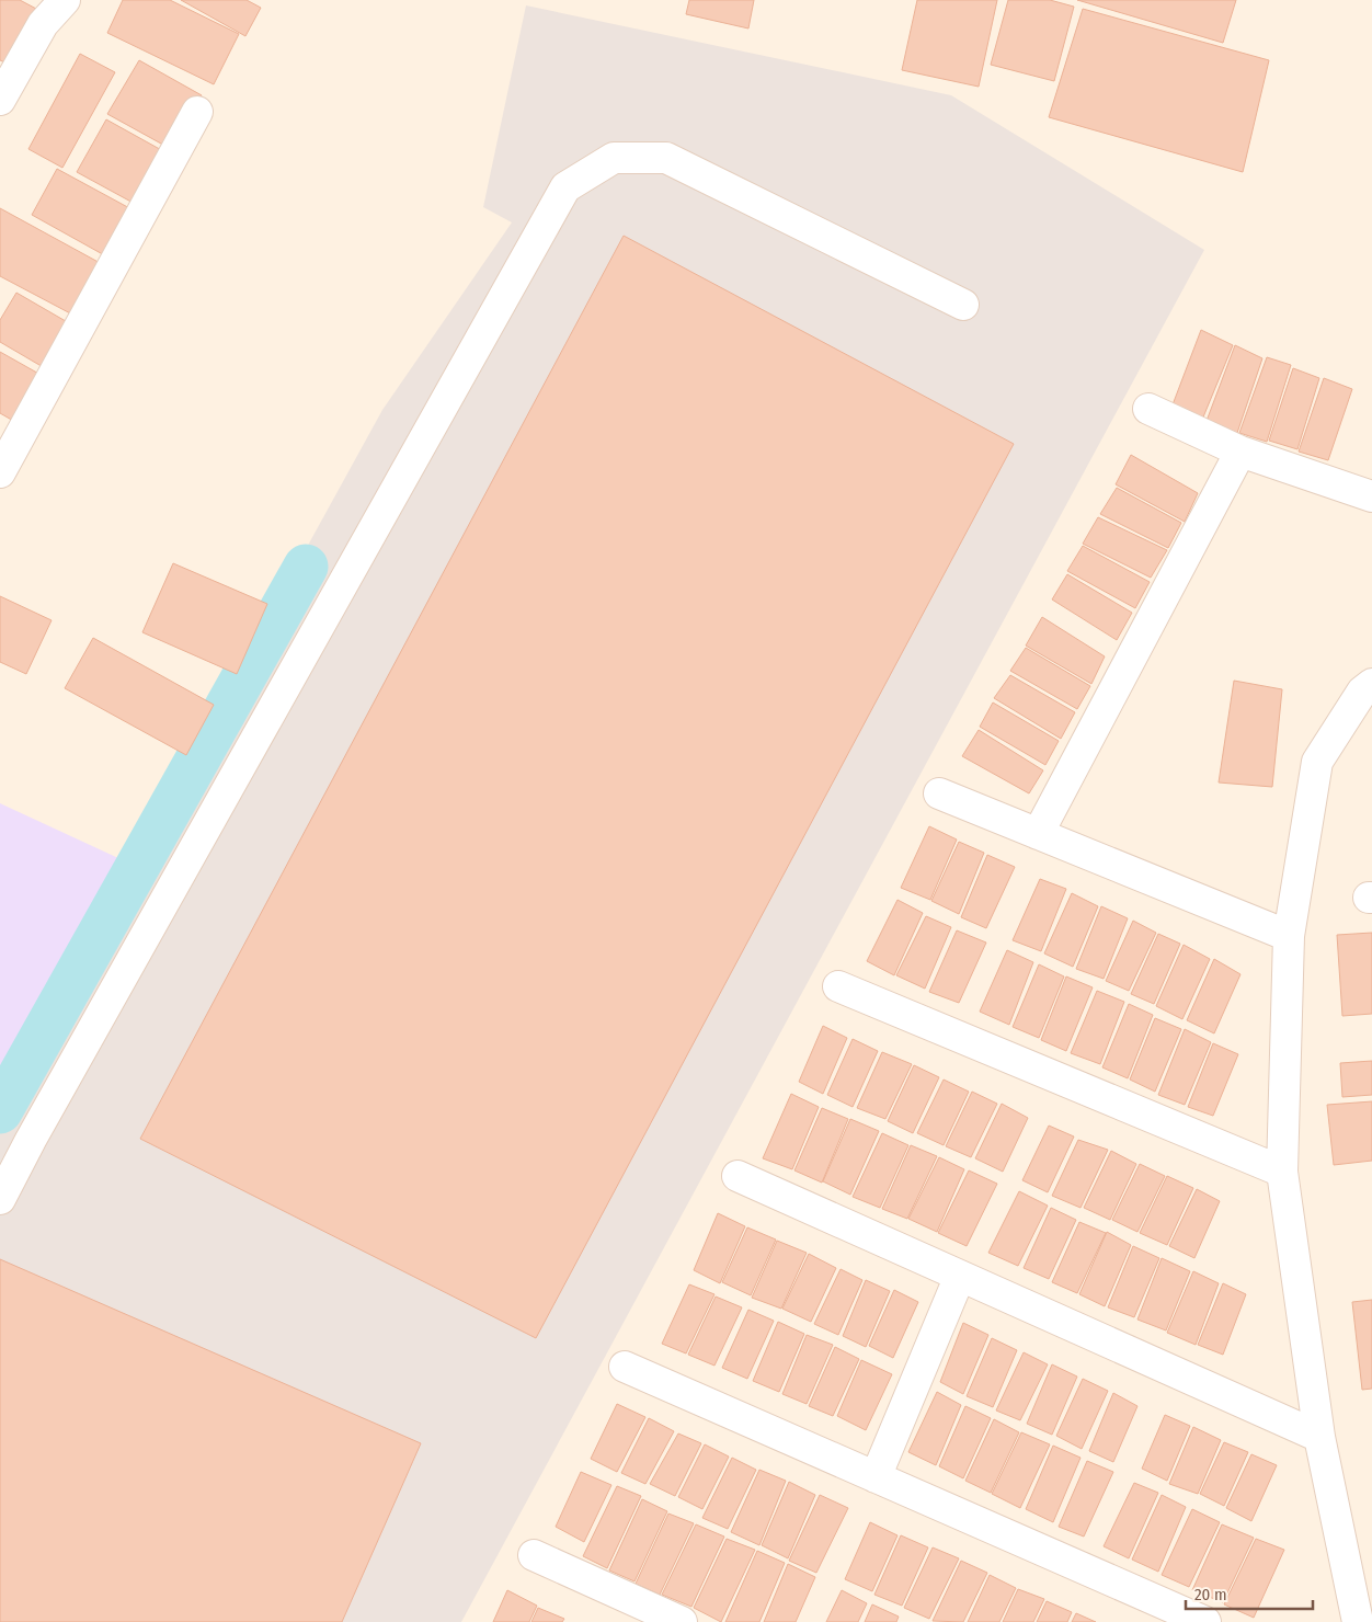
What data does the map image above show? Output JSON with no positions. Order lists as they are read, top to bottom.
{
  "scale_bar": "20 m"
}
